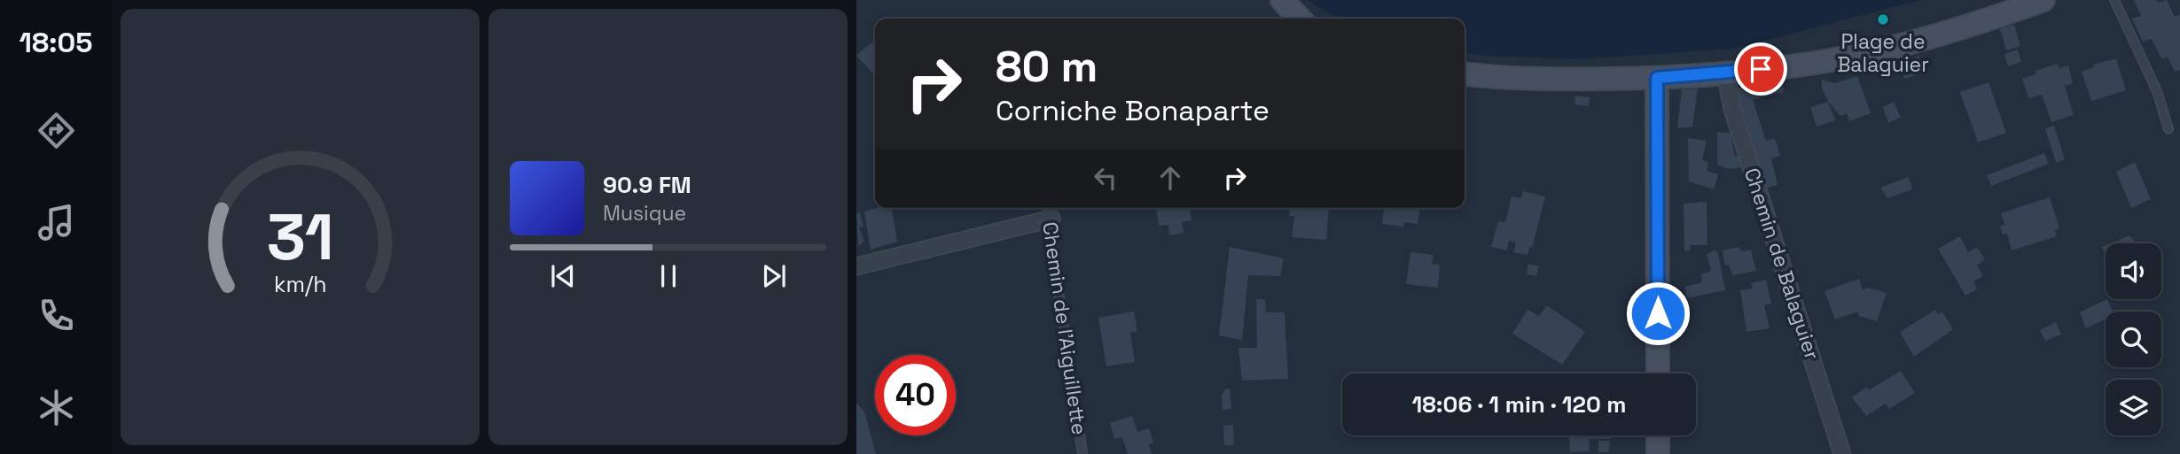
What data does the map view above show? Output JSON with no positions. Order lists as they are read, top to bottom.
{
  "streets": {
    "street": ["Chemin de Balaguier"],
    "lane": ["Chemin de l'Aiguillette"]
  },
  "places": ["Plage de Balaguier"],
  "page": {
    "tabs": "18:05",
    "turn": ["80 m", "Corniche Bonaparte"],
    "song": ["90.9 FM", "Musique"],
    "limit": "40",
    "trip": "18:06 · 1 min · 120 m",
    "gauge": ["31", "km/h"]
  }
}
